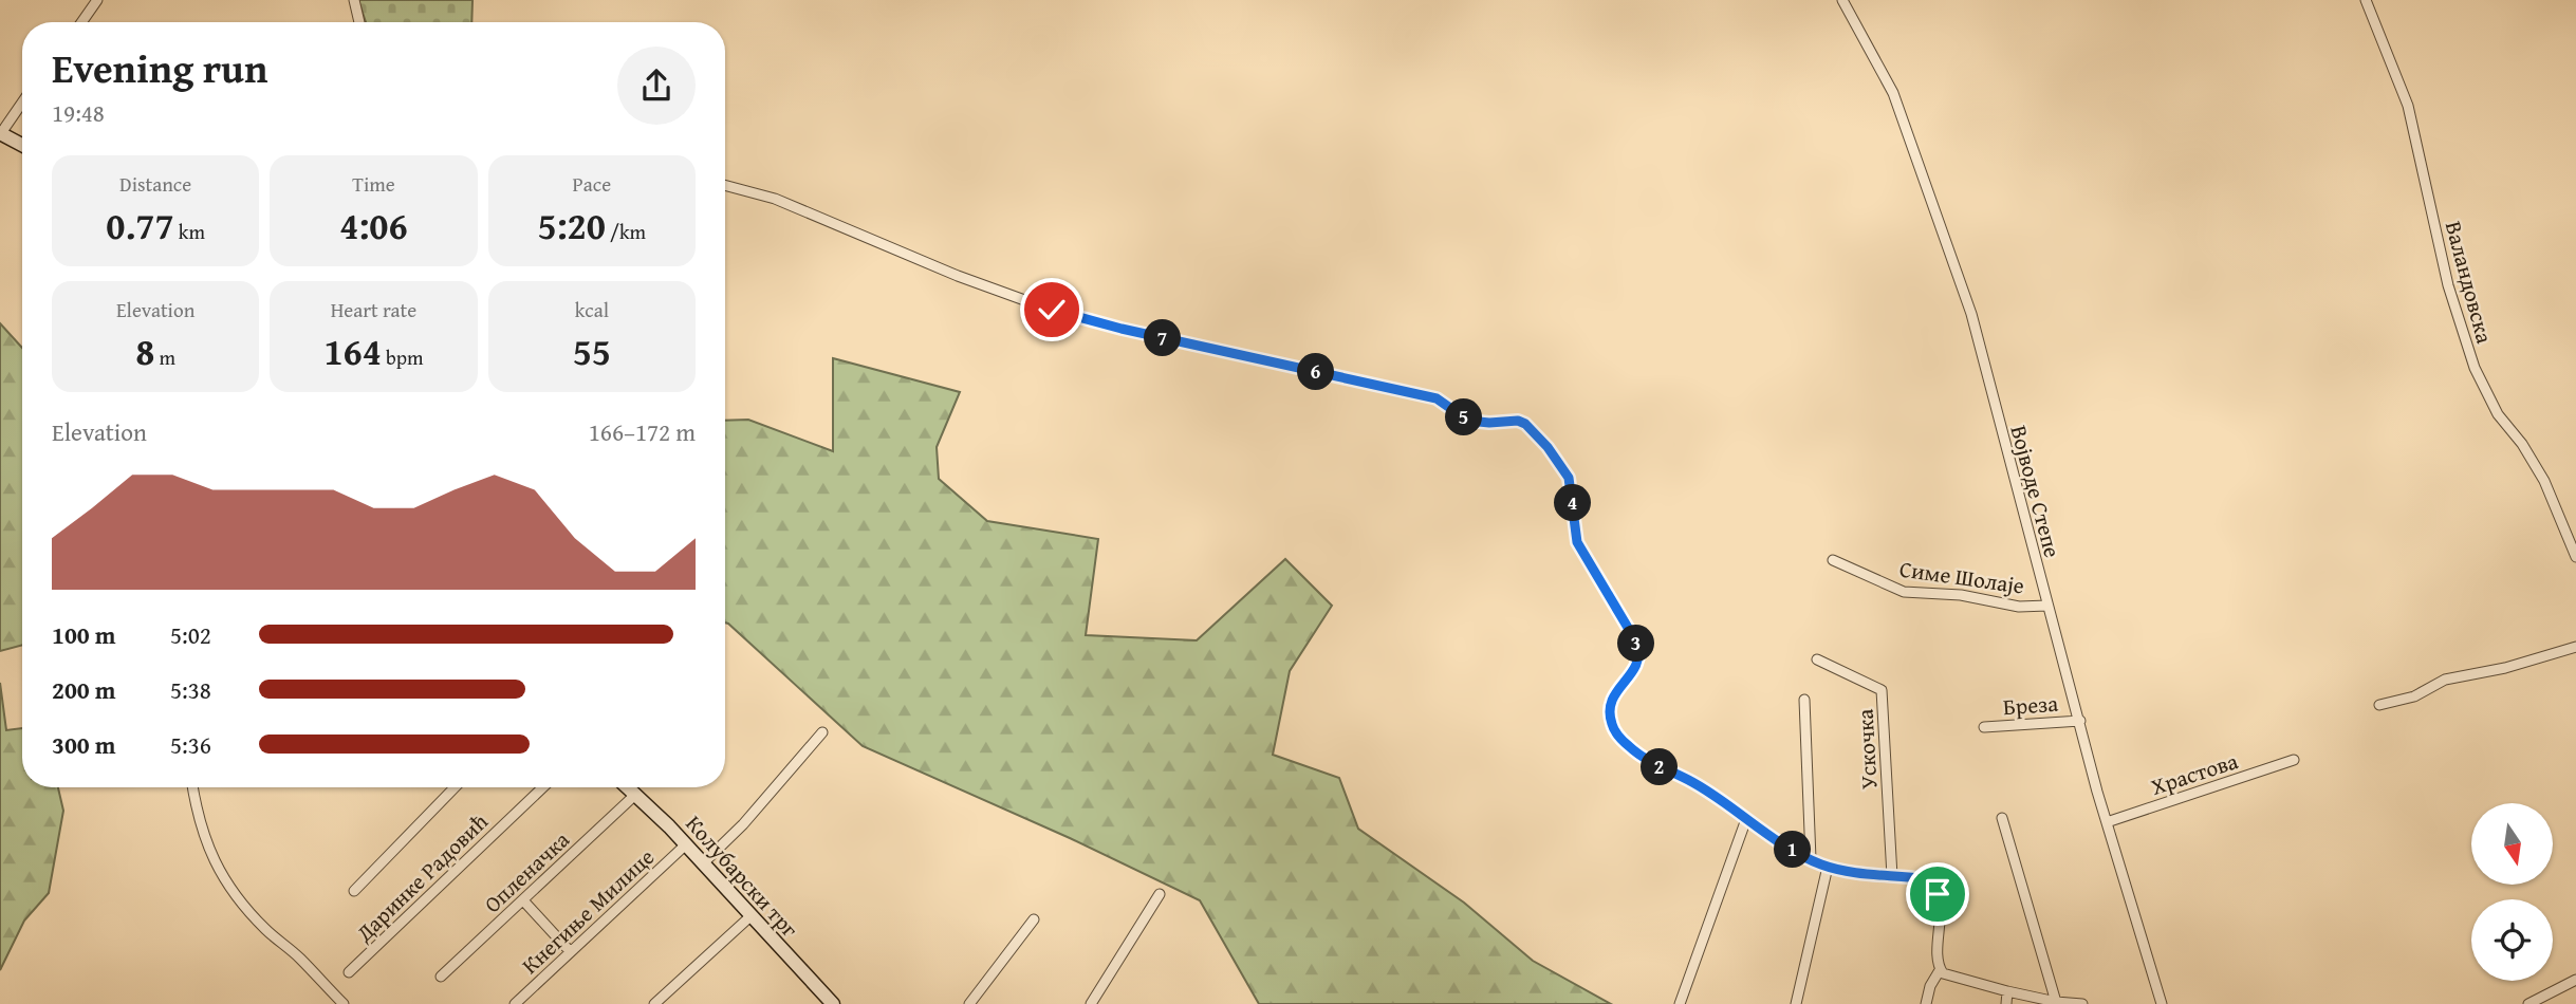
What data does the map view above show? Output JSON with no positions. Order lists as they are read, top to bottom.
{
  "streets": {
    "street": [
      "Валандовска",
      "Војводе Степе",
      "Симе Шолаје",
      "Бреза",
      "Ускочка",
      "Храстова",
      "Опленачка",
      "Колубарски трг",
      "Даринке Радовић",
      "Кнегиње Милице"
    ]
  },
  "crossings": [
    ["Војводе Степе", "Симе Шолаје"],
    ["Војводе Степе", "Бреза"],
    ["Војводе Степе", "Храстова"],
    ["Опленачка", "Колубарски трг"],
    ["Колубарски трг", "Кнегиње Милице"]
  ],
  "north": "bottom",
  "page": {
    "heading": ["Evening run", "19:48"],
    "stats": [
      ["Distance", "0.77 km"],
      ["Time", "4:06"],
      ["Pace", "5:20 /km"],
      ["Elevation", "8 m"],
      ["Heart rate", "164 bpm"],
      ["kcal", "55"]
    ],
    "pins": [
      "7",
      "6",
      "5",
      "4",
      "3",
      "2",
      "1"
    ],
    "chart": ["Elevation", "166–172 m"],
    "list": [
      {
        "name": "100 m",
        "note": "5:02"
      },
      {
        "name": "200 m",
        "note": "5:38"
      },
      {
        "name": "300 m",
        "note": "5:36"
      }
    ]
  }
}
